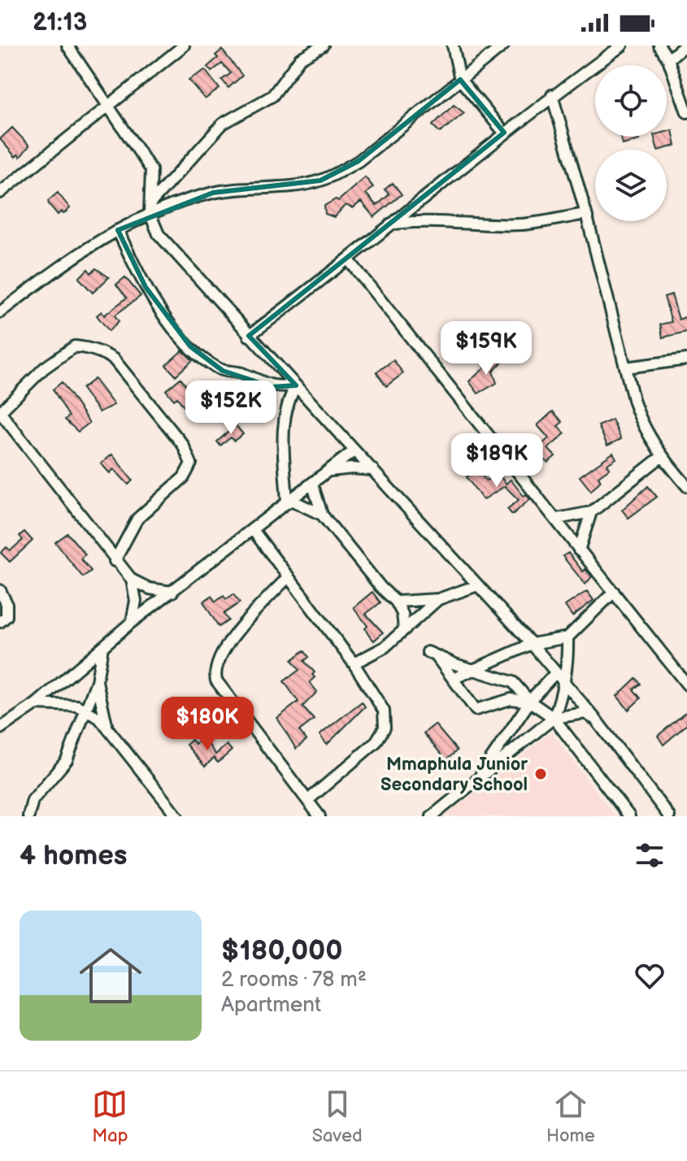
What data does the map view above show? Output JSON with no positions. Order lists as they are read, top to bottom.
{
  "places": ["Mmaphula Junior Secondary School"],
  "page": {
    "status": "21:13",
    "price": [
      "$159K",
      "$152K",
      "$189K",
      "$180K"
    ],
    "heading": "4 homes",
    "list": [
      {
        "name": "$180,000",
        "note": "2 rooms · 78 m² · Apartment"
      }
    ],
    "tabs": ["Map", "Saved", "Home"]
  }
}
